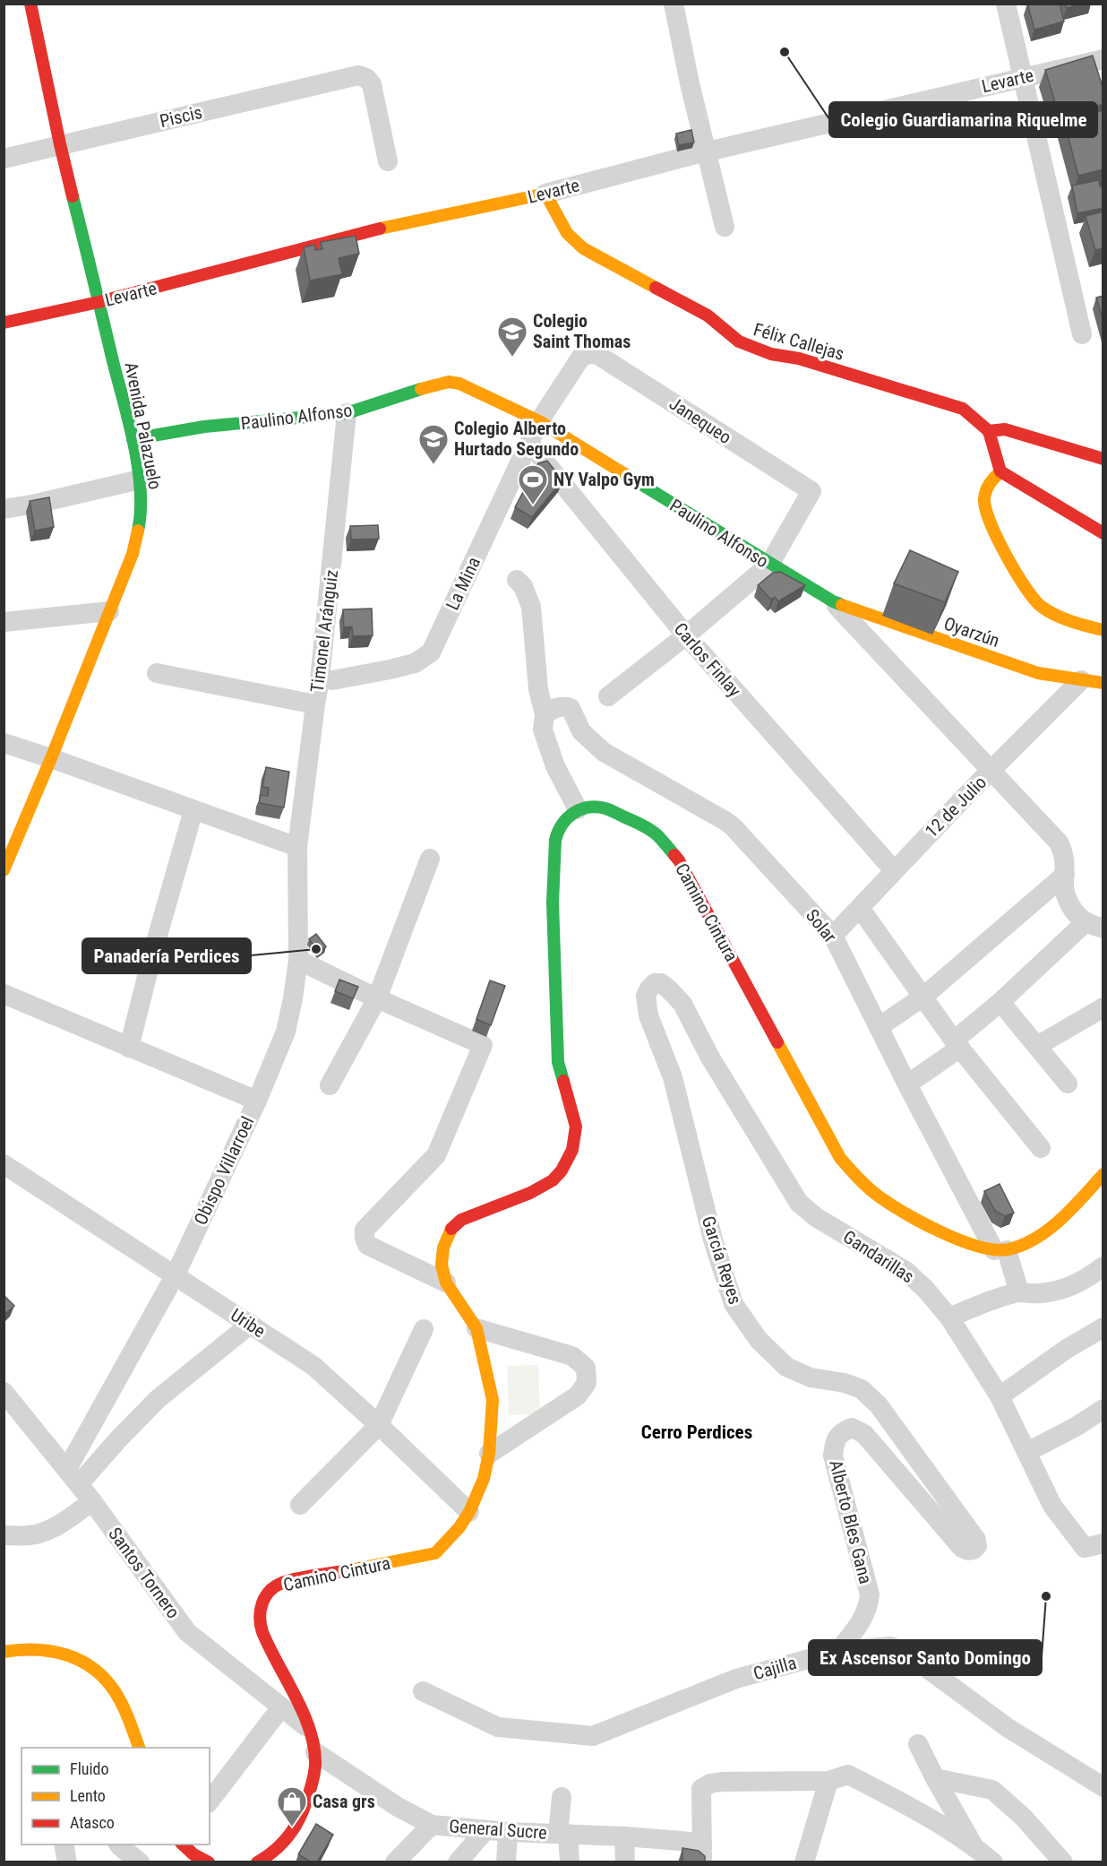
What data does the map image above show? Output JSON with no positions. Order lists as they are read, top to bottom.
{
  "streets": {
    "main road": [
      "Levarte",
      "Félix Callejas",
      "Paulino Alfonso",
      "Avenida Palazuelo",
      "Oyarzún",
      "Camino Cintura"
    ],
    "street": [
      "Piscis",
      "Janequeo",
      "La Mina",
      "Timonel Aránguiz",
      "Carlos Finlay",
      "12 de Julio",
      "Solar",
      "Obispo Villarroel",
      "Gandarillas",
      "García Reyes",
      "Uribe",
      "Alberto Bles Gana",
      "Santos Tornero",
      "Cajilla",
      "General Sucre"
    ]
  },
  "crossings": [
    ["Levarte", "Félix Callejas"],
    ["Levarte", "Avenida Palazuelo"],
    ["Piscis", "Avenida Palazuelo"],
    ["Paulino Alfonso", "Janequeo"],
    ["Paulino Alfonso", "Avenida Palazuelo"],
    ["Paulino Alfonso", "La Mina"],
    ["Paulino Alfonso", "Timonel Aránguiz"],
    ["Paulino Alfonso", "Oyarzún"],
    ["Paulino Alfonso", "12 de Julio"],
    ["Janequeo", "La Mina"],
    ["La Mina", "Carlos Finlay"],
    ["Timonel Aránguiz", "Obispo Villarroel"],
    ["Oyarzún", "12 de Julio"],
    ["Carlos Finlay", "12 de Julio"],
    ["12 de Julio", "Solar"],
    ["Camino Cintura", "Solar"],
    ["Camino Cintura", "Uribe"],
    ["Camino Cintura", "Santos Tornero"],
    ["Camino Cintura", "General Sucre"],
    ["Obispo Villarroel", "Uribe"],
    ["Obispo Villarroel", "Santos Tornero"],
    ["Gandarillas", "García Reyes"],
    ["García Reyes", "Alberto Bles Gana"],
    ["Alberto Bles Gana", "Cajilla"]
  ],
  "districts": ["Cerro Perdices"],
  "places": {
    "other": ["Colegio Guardiamarina Riquelme", "Panadería Perdices", "Ex Ascensor Santo Domingo"],
    "school or university": ["Colegio Saint Thomas", "Colegio Alberto Hurtado Segundo"],
    "sports": ["NY Valpo Gym"],
    "shop": ["Casa grs"]
  },
  "legend": ["Fluido", "Lento", "Atasco"]
}
